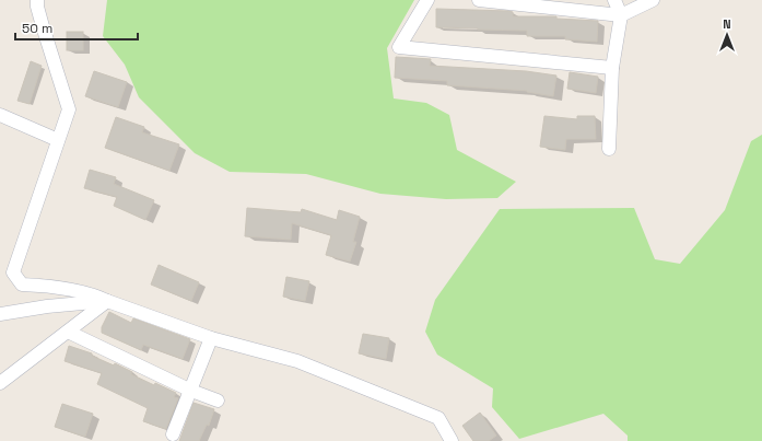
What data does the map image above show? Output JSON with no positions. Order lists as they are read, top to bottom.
{
  "scale_bar": "50 m",
  "north": "top"
}
